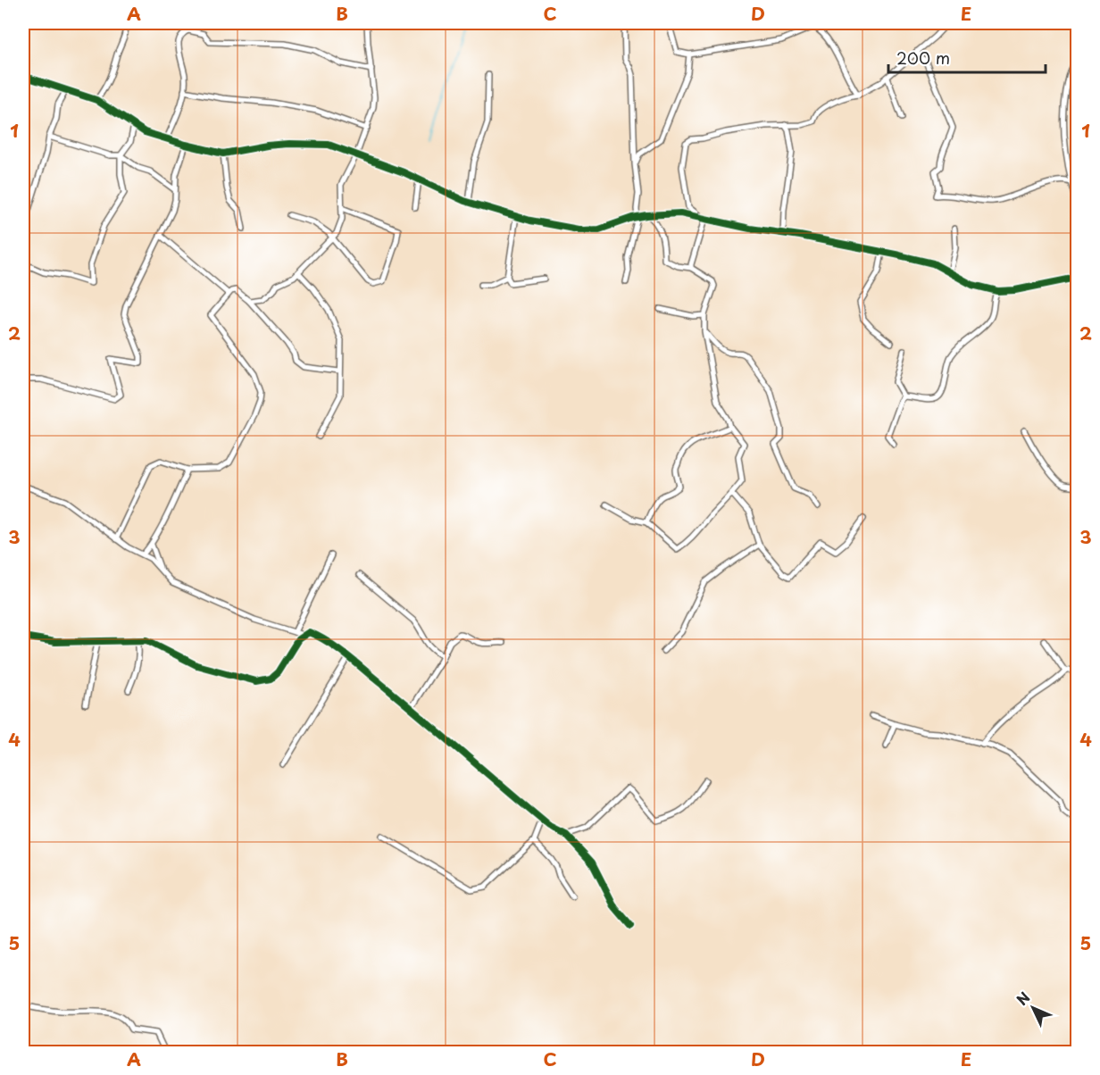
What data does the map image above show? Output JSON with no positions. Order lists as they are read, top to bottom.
{
  "scale_bar": "200 m",
  "north": "top left",
  "grid": {
    "columns": [
      "A",
      "B",
      "C",
      "D",
      "E"
    ],
    "rows": [
      "1",
      "2",
      "3",
      "4",
      "5"
    ]
  }
}
